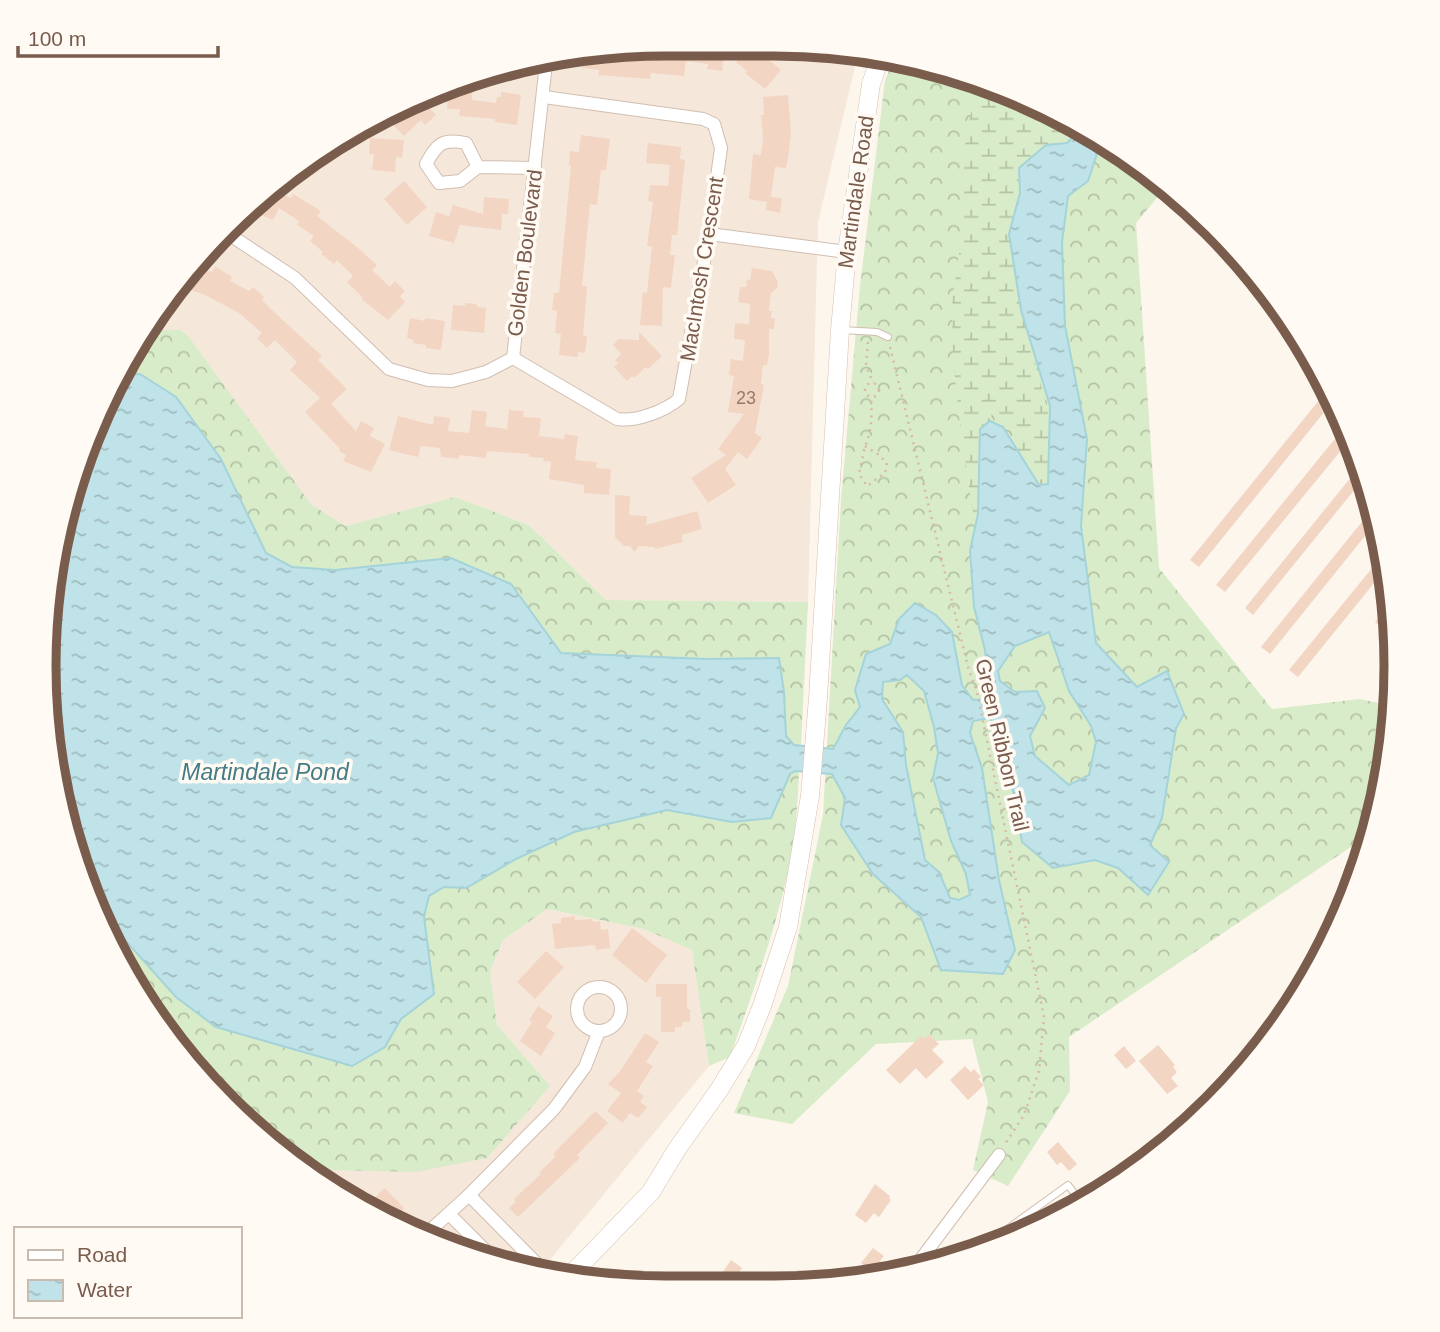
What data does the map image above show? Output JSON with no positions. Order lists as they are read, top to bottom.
{
  "streets": {
    "main road": ["Martindale Road"],
    "street": ["Golden Boulevard", "MacIntosh Crescent"],
    "path": ["Green Ribbon Trail"]
  },
  "crossings": [
    ["Golden Boulevard", "MacIntosh Crescent"]
  ],
  "water": ["Martindale Pond"],
  "house_numbers": ["23"],
  "legend": ["Road", "Water"],
  "scale_bar": "100 m"
}
